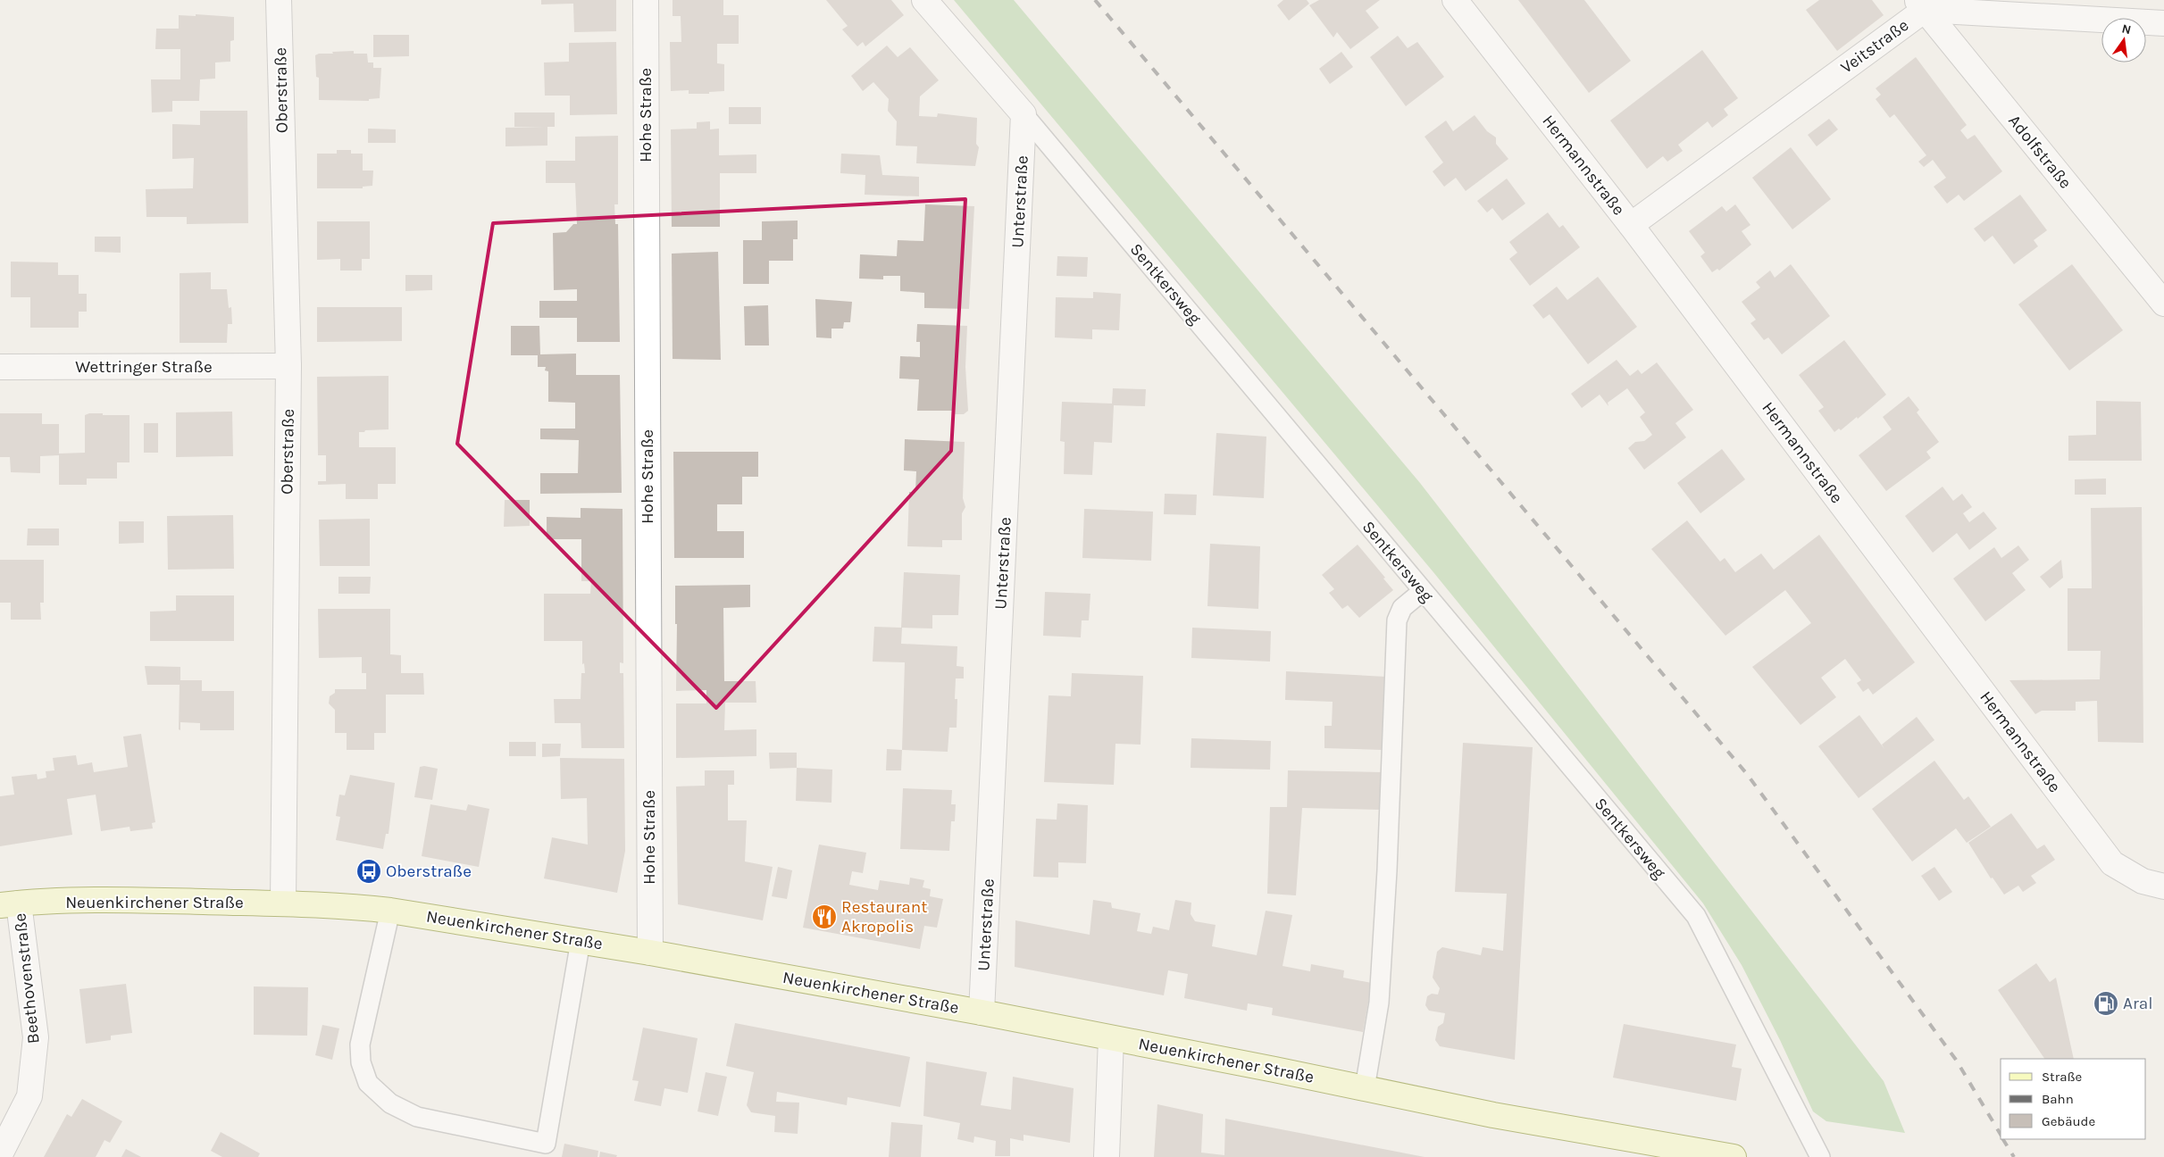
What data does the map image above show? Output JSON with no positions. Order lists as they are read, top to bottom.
{
  "streets": {
    "street": [
      "Veitstraße",
      "Oberstraße",
      "Hohe Straße",
      "Adolfstraße",
      "Hermannstraße",
      "Unterstraße",
      "Sentkersweg",
      "Wettringer Straße",
      "Neuenkirchener Straße",
      "Beethovenstraße"
    ]
  },
  "crossings": [
    ["Veitstraße", "Adolfstraße"],
    ["Veitstraße", "Hermannstraße"],
    ["Oberstraße", "Wettringer Straße"],
    ["Oberstraße", "Neuenkirchener Straße"],
    ["Hohe Straße", "Neuenkirchener Straße"],
    ["Unterstraße", "Sentkersweg"],
    ["Unterstraße", "Neuenkirchener Straße"],
    ["Neuenkirchener Straße", "Beethovenstraße"]
  ],
  "places": {
    "bus stop": ["Oberstraße"],
    "restaurant": ["Restaurant Akropolis"],
    "fuel station": ["Aral"]
  },
  "legend": ["Straße", "Bahn", "Gebäude"],
  "north": "top"
}
